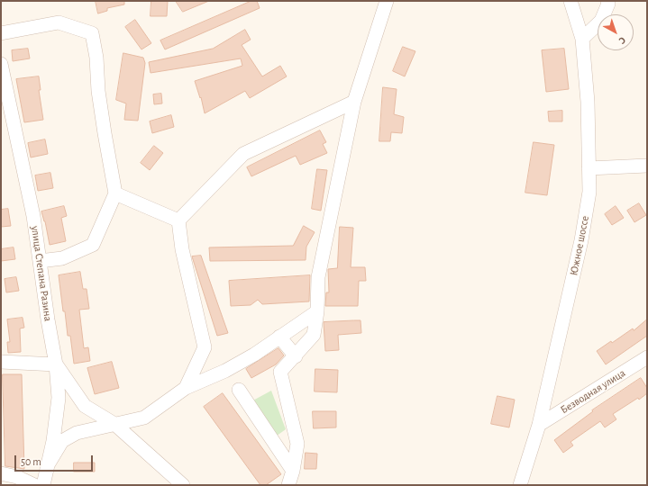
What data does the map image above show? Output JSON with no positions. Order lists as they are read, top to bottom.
{
  "streets": {
    "street": ["Южное шоссе", "улица Степана Разина", "Безводная улица"]
  },
  "crossings": [
    ["Южное шоссе", "Безводная улица"]
  ],
  "scale_bar": "50 m",
  "north": "bottom right"
}
